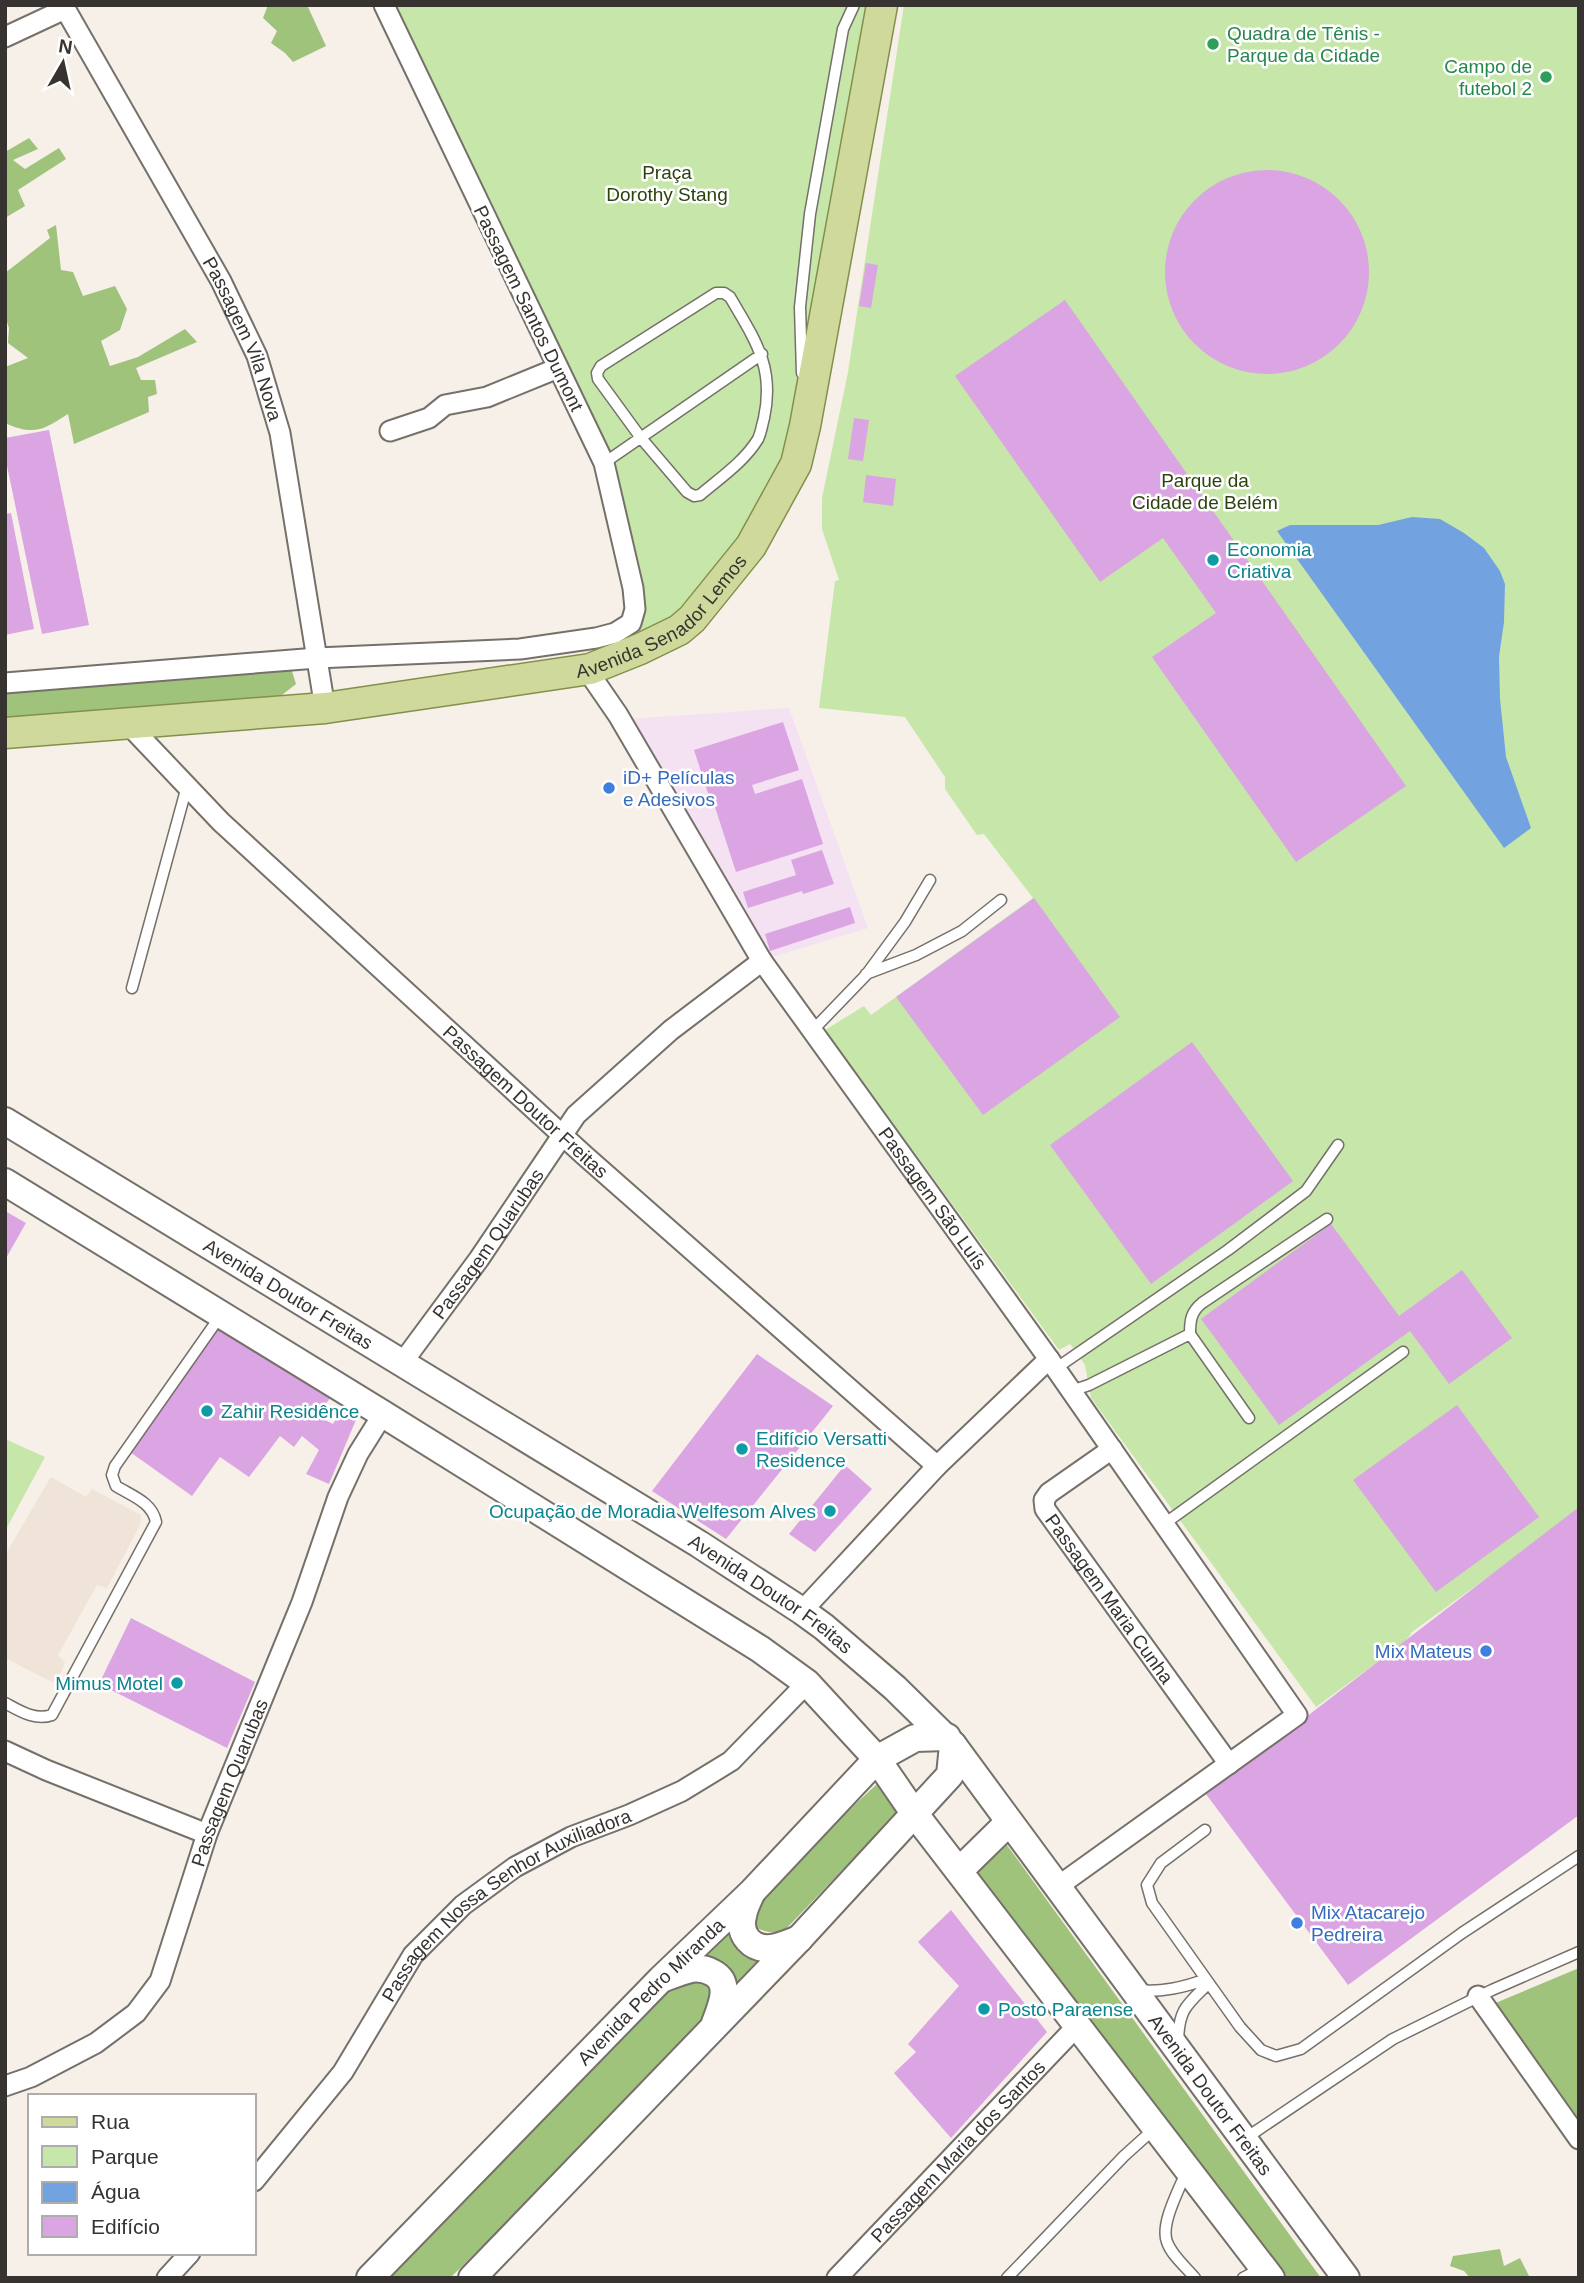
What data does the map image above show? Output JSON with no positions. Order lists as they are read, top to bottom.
{
  "streets": {
    "main road": ["Avenida Senador Lemos", "Avenida Doutor Freitas", "Avenida Pedro Miranda"],
    "street": [
      "Passagem Santos Dumont",
      "Passagem Vila Nova",
      "Passagem Doutor Freitas",
      "Passagem São Luís",
      "Passagem Quarubas",
      "Passagem Maria Cunha",
      "Passagem Nossa Senhor Auxiliadora",
      "Passagem Maria dos Santos"
    ]
  },
  "crossings": [
    ["Passagem Santos Dumont", "Avenida Senador Lemos"],
    ["Passagem Vila Nova", "Avenida Senador Lemos"],
    ["Avenida Senador Lemos", "Passagem Doutor Freitas"],
    ["Avenida Senador Lemos", "Passagem São Luís"],
    ["Passagem Doutor Freitas", "Passagem Quarubas"],
    ["Passagem São Luís", "Passagem Quarubas"],
    ["Passagem São Luís", "Passagem Maria Cunha"],
    ["Passagem Quarubas", "Avenida Doutor Freitas"],
    ["Avenida Doutor Freitas", "Avenida Pedro Miranda"]
  ],
  "parks": ["Praça Dorothy Stang", "Parque da Cidade de Belém"],
  "places": [
    "Quadra de Tênis - Parque da Cidade",
    "Campo de futebol 2",
    "Economia Criativa",
    "iD+ Películas e Adesivos",
    "Zahir Residênce",
    "Edifício Versatti Residence",
    "Ocupação de Moradia Welfesom Alves",
    "Mix Mateus",
    "Mimus Motel",
    "Mix Atacarejo Pedreira",
    "Posto Paraense"
  ],
  "legend": [
    "Rua",
    "Parque",
    "Água",
    "Edifício"
  ],
  "north": "top"
}
